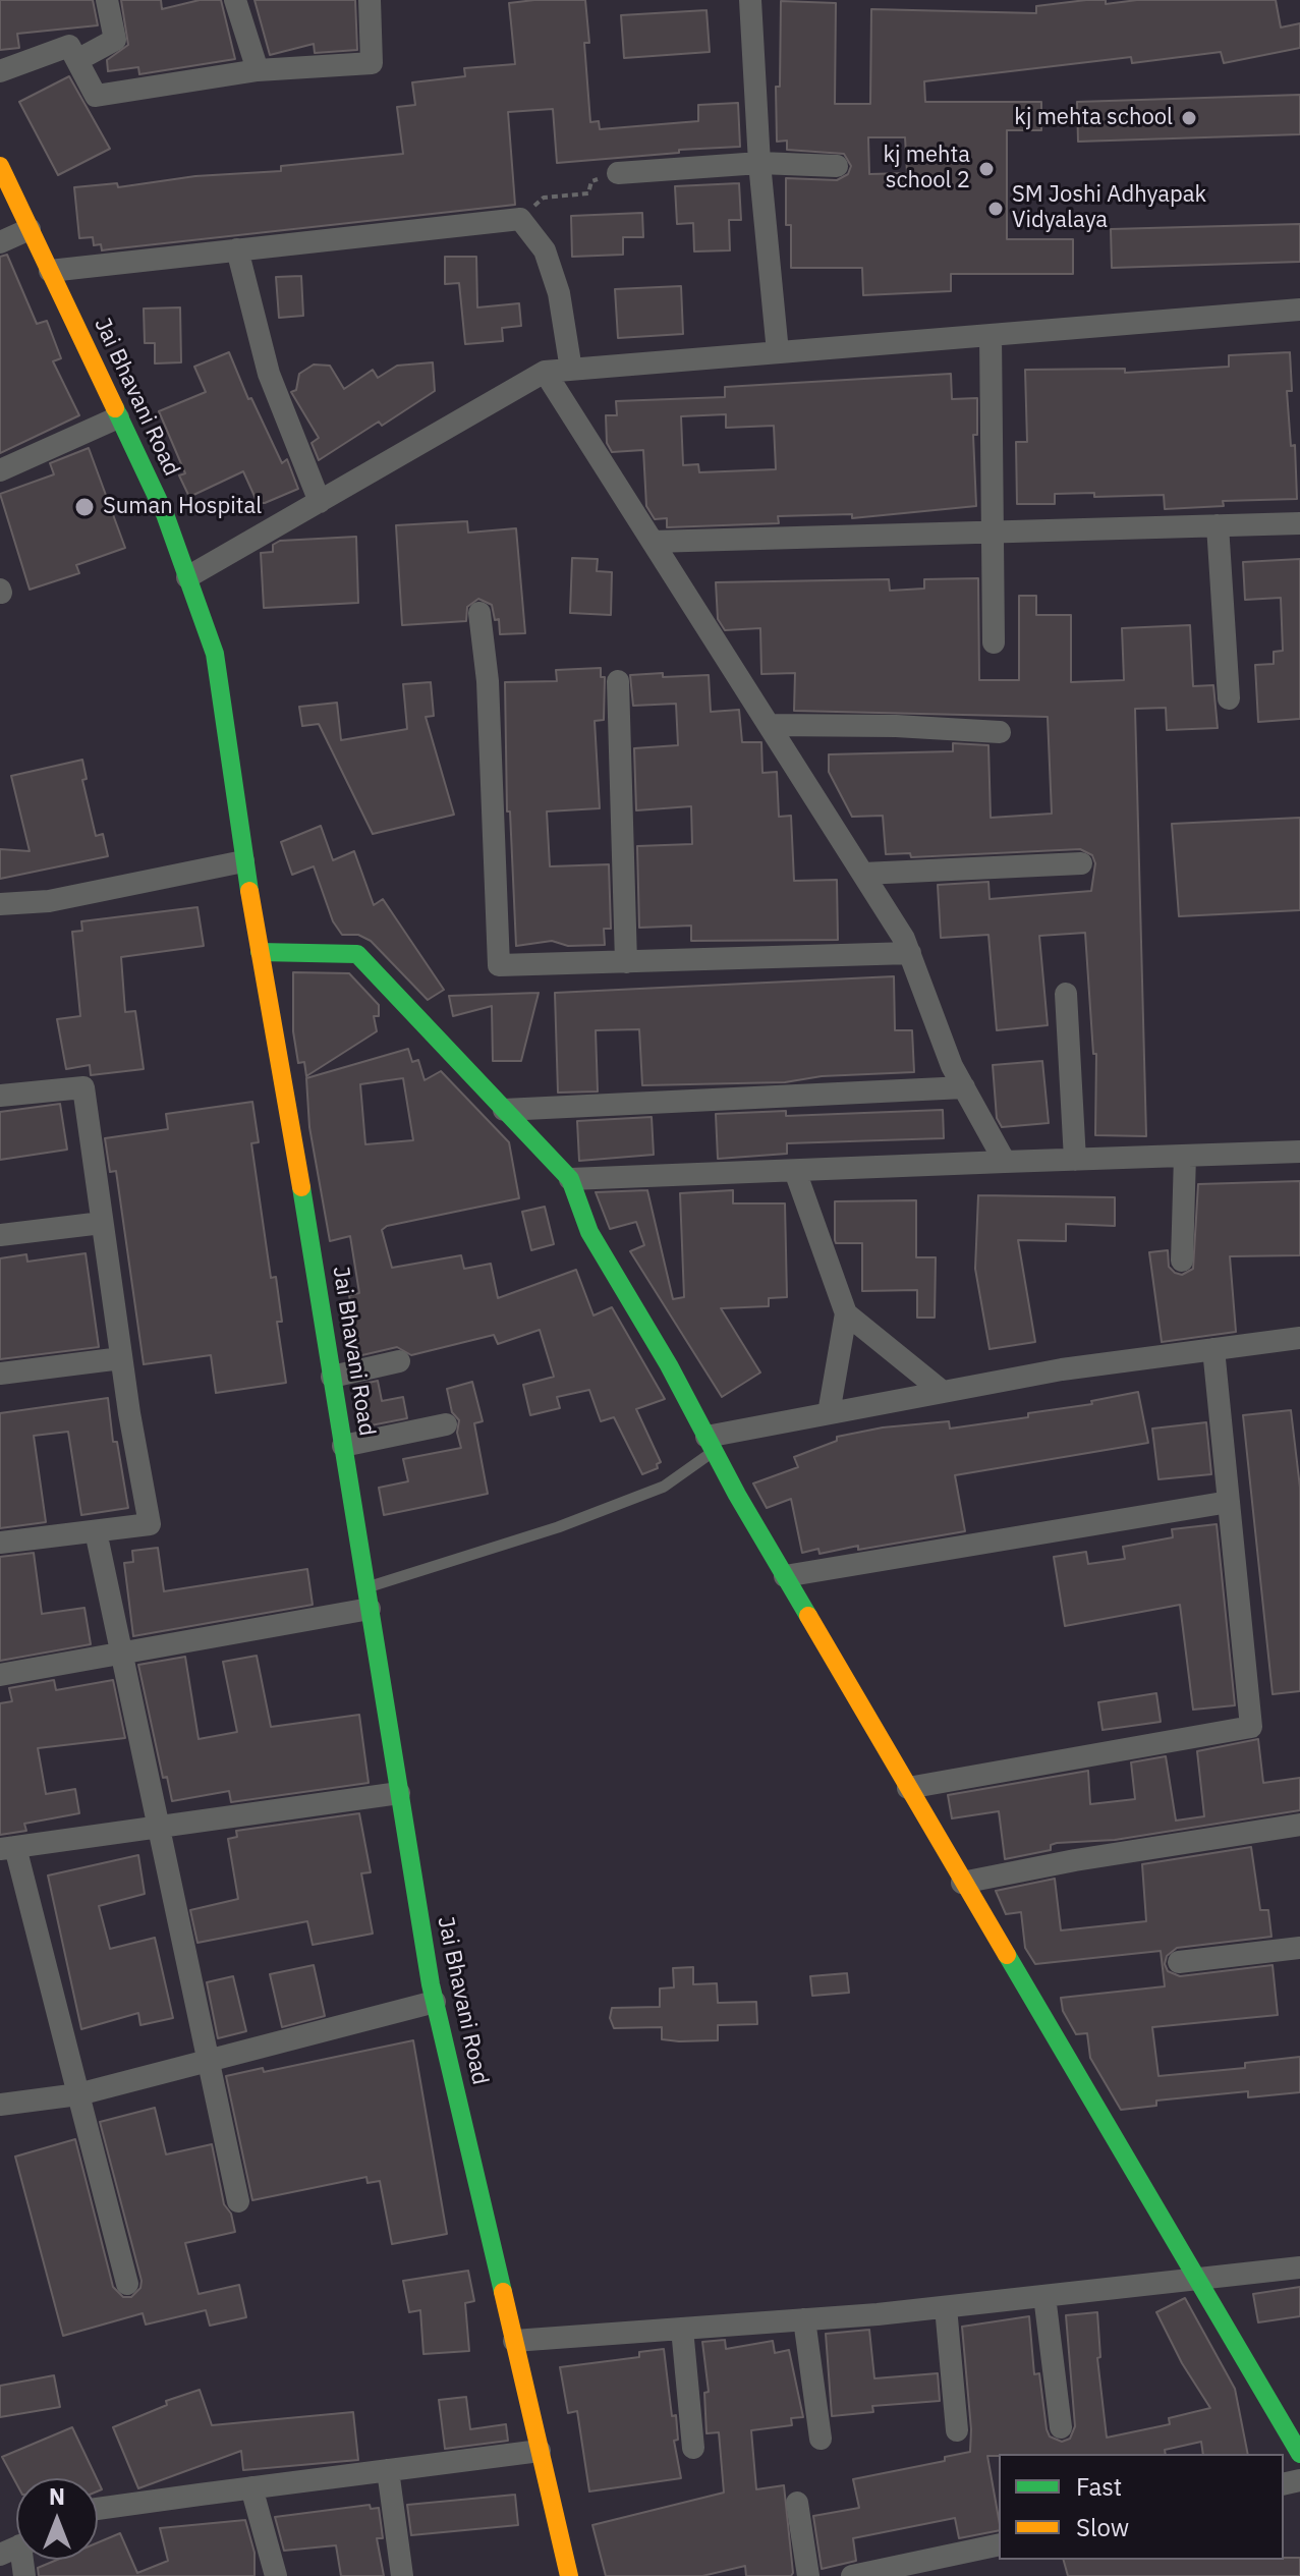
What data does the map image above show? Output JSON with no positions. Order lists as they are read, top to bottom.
{
  "streets": {
    "street": ["Jai Bhavani Road"]
  },
  "places": [
    "kj mehta school",
    "kj mehta school 2",
    "SM Joshi Adhyapak Vidyalaya",
    "Suman Hospital"
  ],
  "legend": ["Fast", "Slow"],
  "north": "top"
}
